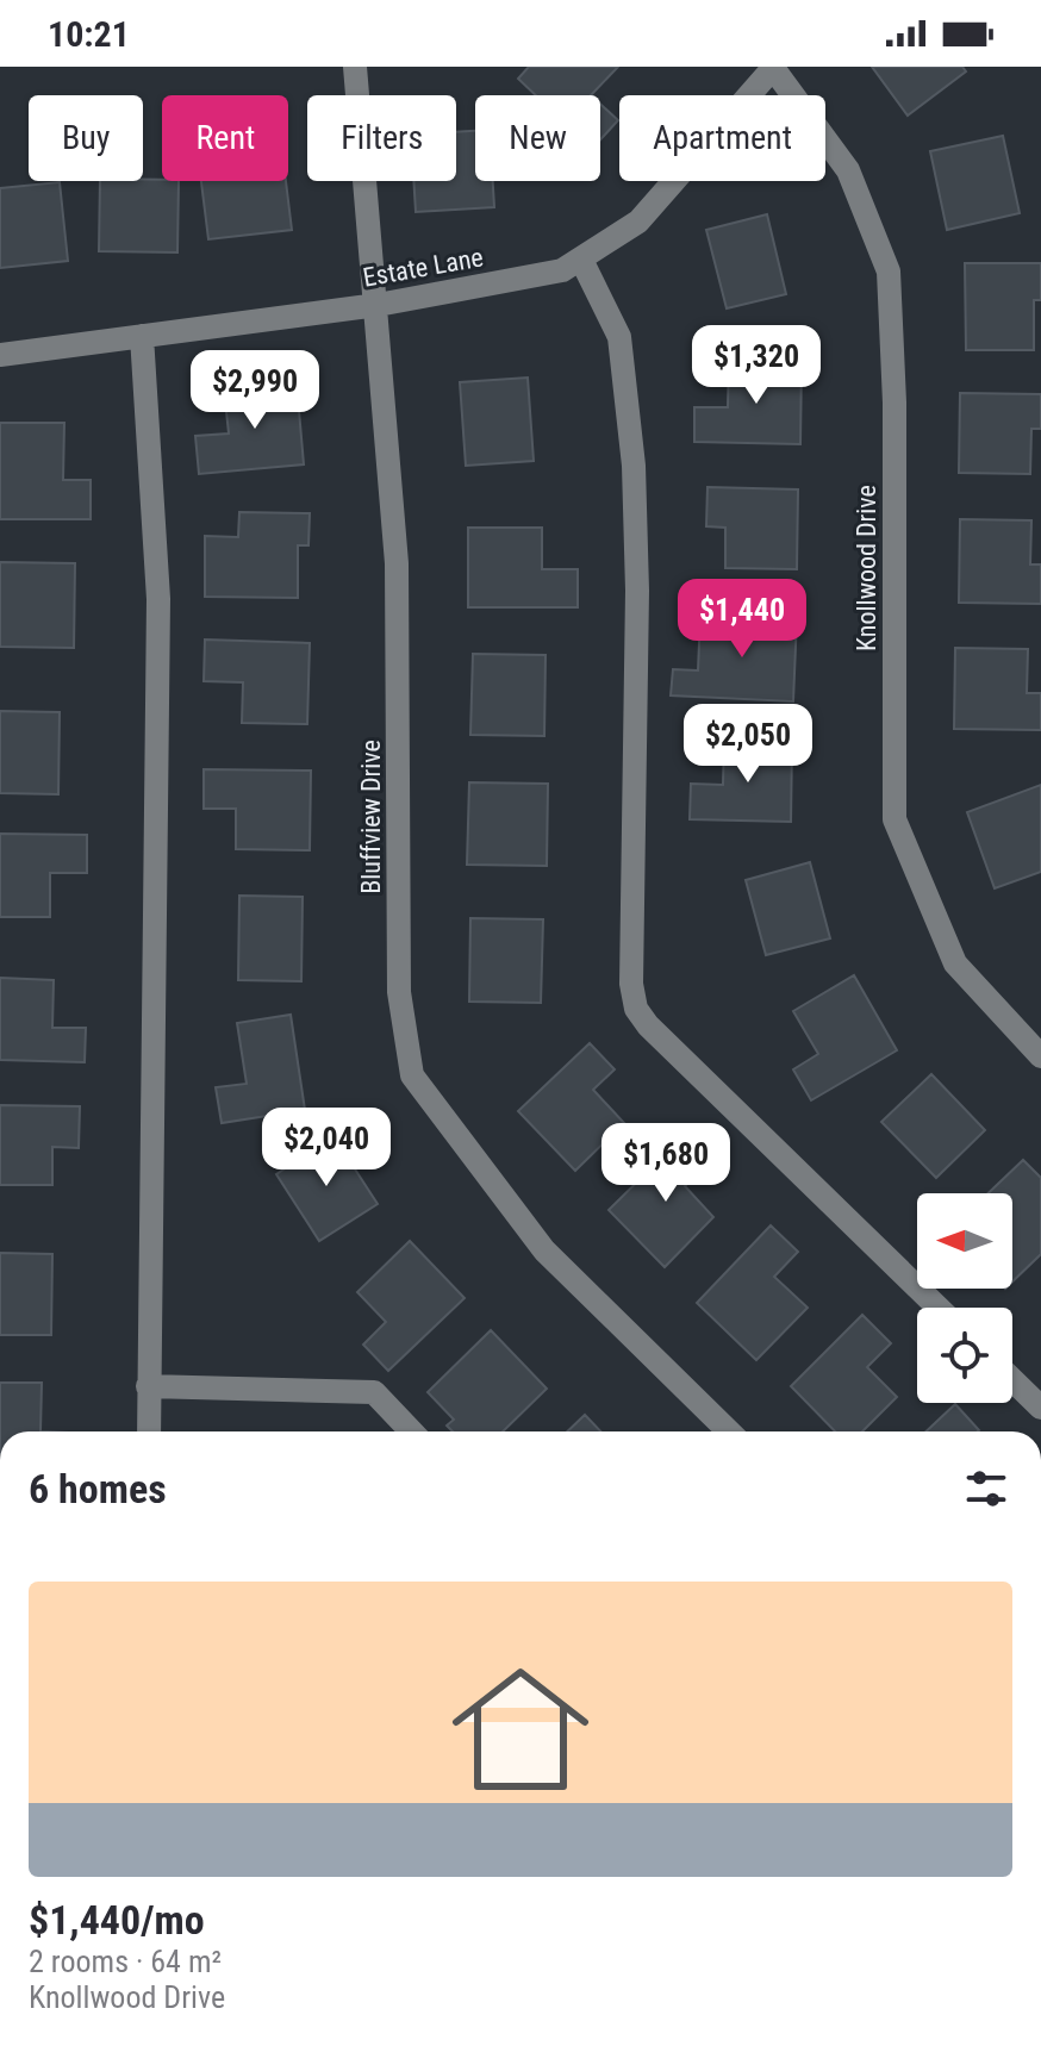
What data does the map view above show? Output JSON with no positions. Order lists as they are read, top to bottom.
{
  "streets": {
    "street": ["Estate Lane", "Knollwood Drive", "Bluffview Drive"]
  },
  "crossings": [
    ["Estate Lane", "Knollwood Drive"],
    ["Estate Lane", "Bluffview Drive"]
  ],
  "north": "left",
  "page": {
    "status": "10:21",
    "chip": [
      "Buy",
      "Rent",
      "Filters",
      "New",
      "Apartment"
    ],
    "price": [
      "$1,320",
      "$2,990",
      "$1,440",
      "$2,050",
      "$2,040",
      "$1,680"
    ],
    "heading": "6 homes",
    "list": [
      {
        "name": "$1,440/mo",
        "note": "2 rooms · 64 m² · Knollwood Drive"
      }
    ]
  }
}
